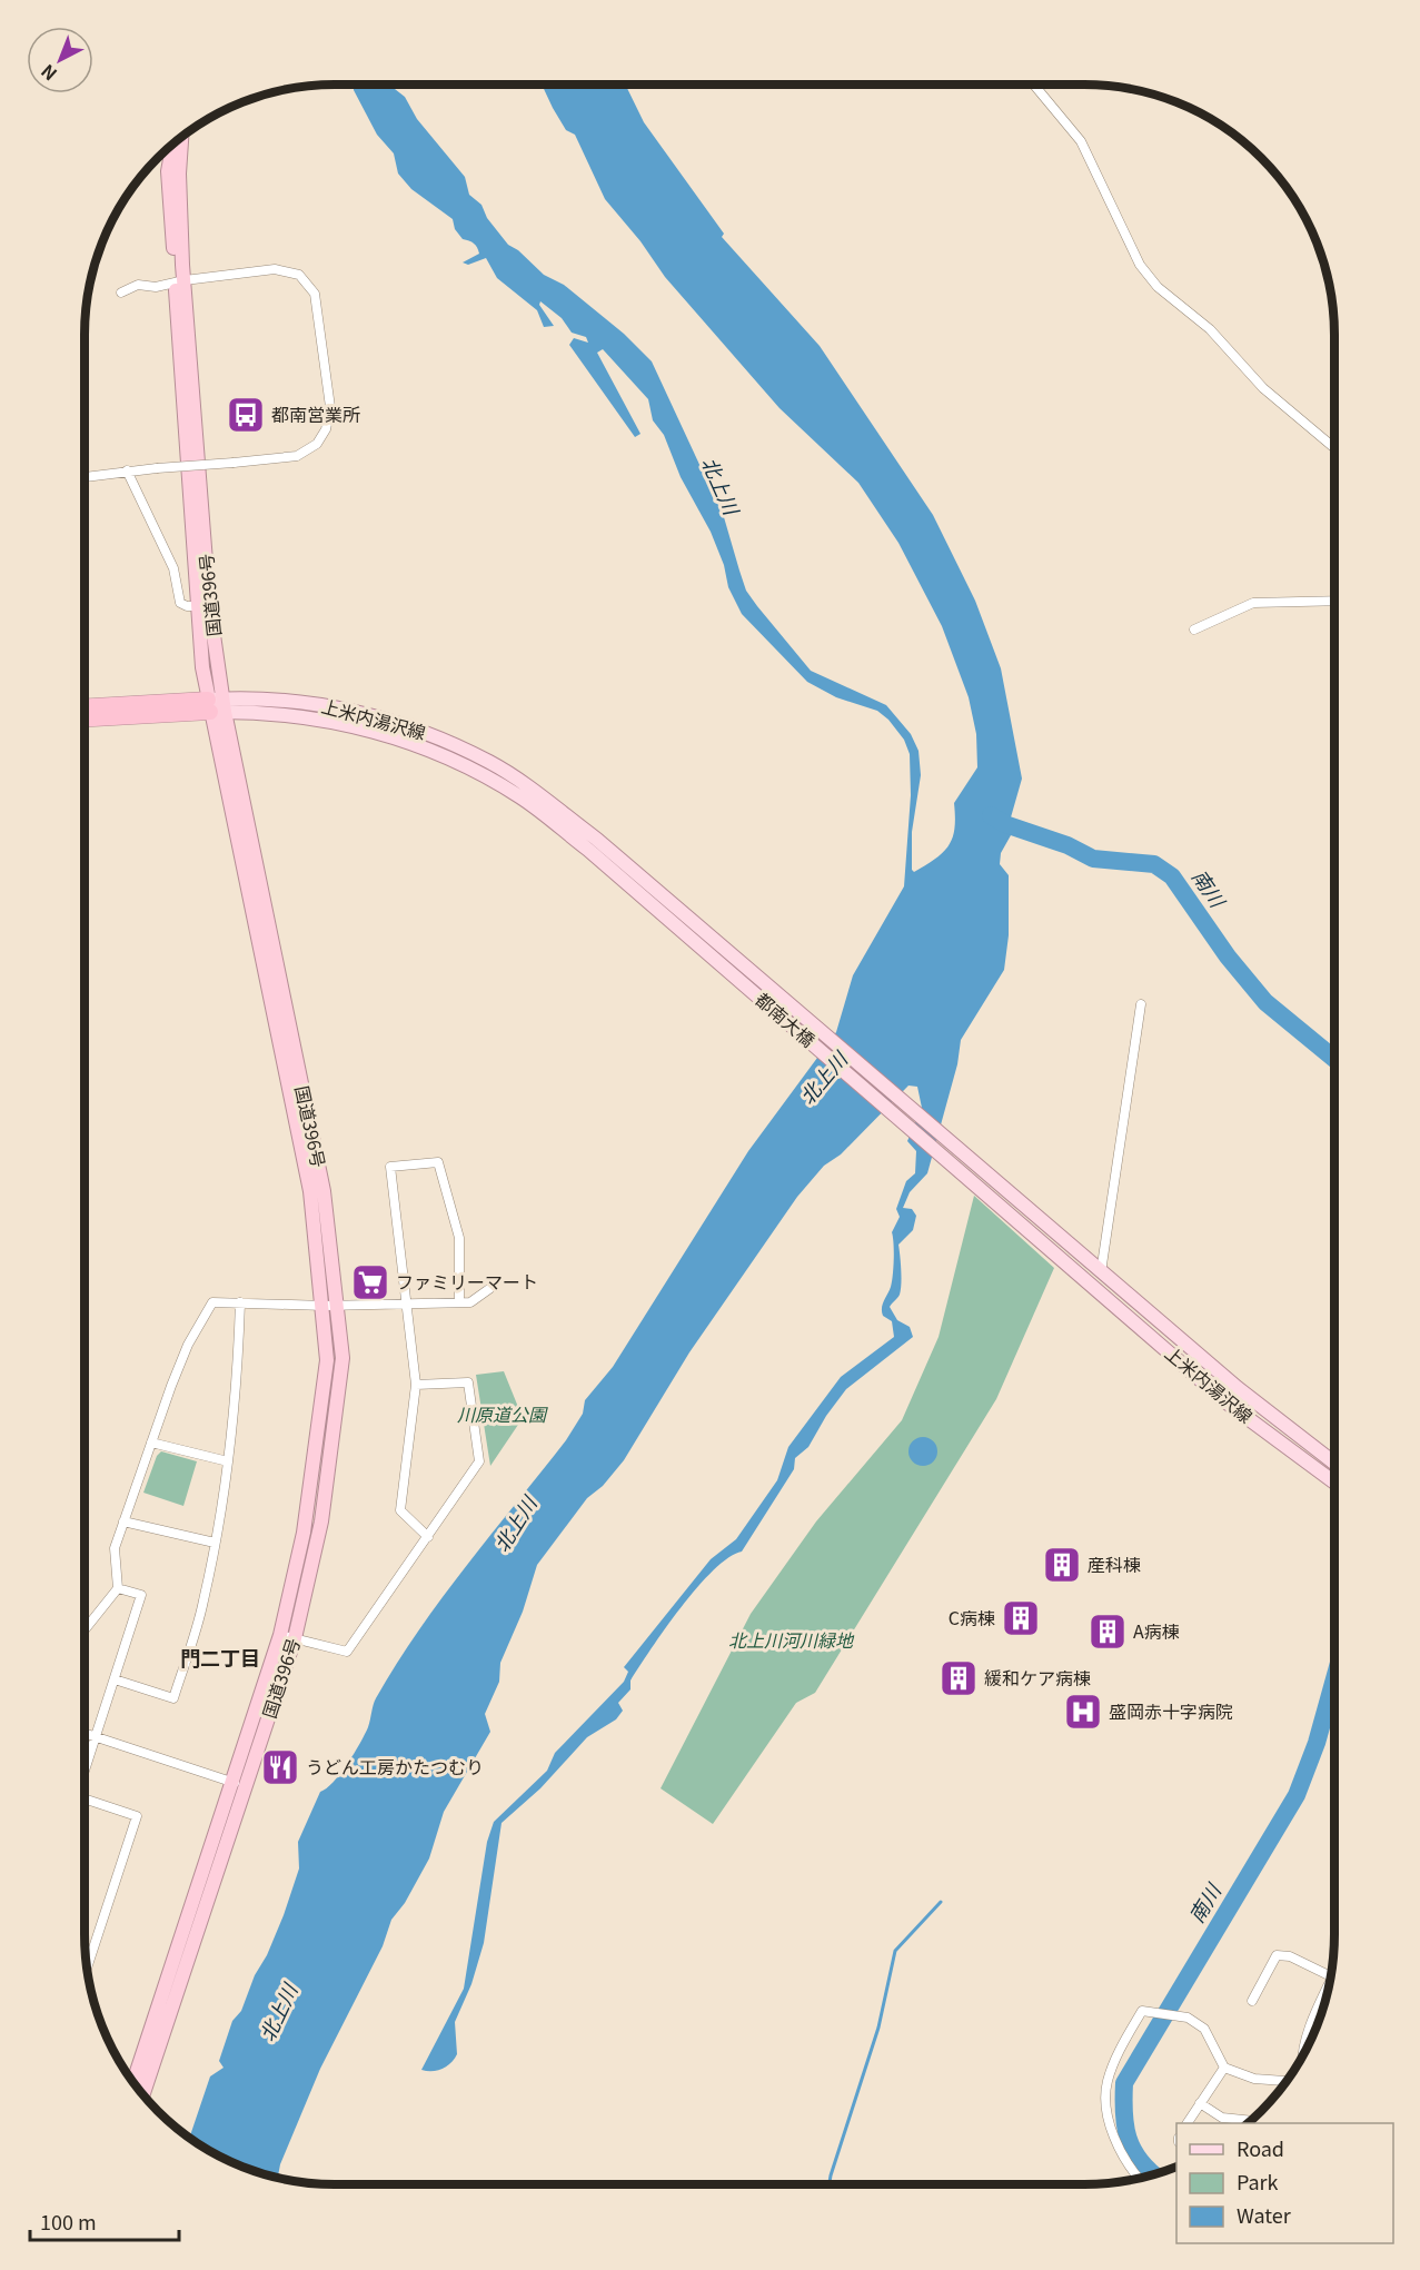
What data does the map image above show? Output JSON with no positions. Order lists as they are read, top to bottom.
{
  "streets": {
    "highway": ["国道396号"],
    "main road": ["上米内湯沢線", "都南大橋"]
  },
  "crossings": [
    ["国道396号", "上米内湯沢線"],
    ["上米内湯沢線", "都南大橋"]
  ],
  "districts": ["門二丁目"],
  "water": ["北上川", "南川"],
  "parks": ["川原道公園", "北上川河川緑地"],
  "places": {
    "bus stop": ["都南営業所"],
    "supermarket": ["ファミリーマート"],
    "building": [
      "産科棟",
      "C病棟",
      "A病棟",
      "緩和ケア病棟"
    ],
    "hospital": ["盛岡赤十字病院"],
    "restaurant": ["うどん工房かたつむり"]
  },
  "legend": ["Road", "Park", "Water"],
  "scale_bar": "100 m",
  "north": "bottom left"
}
